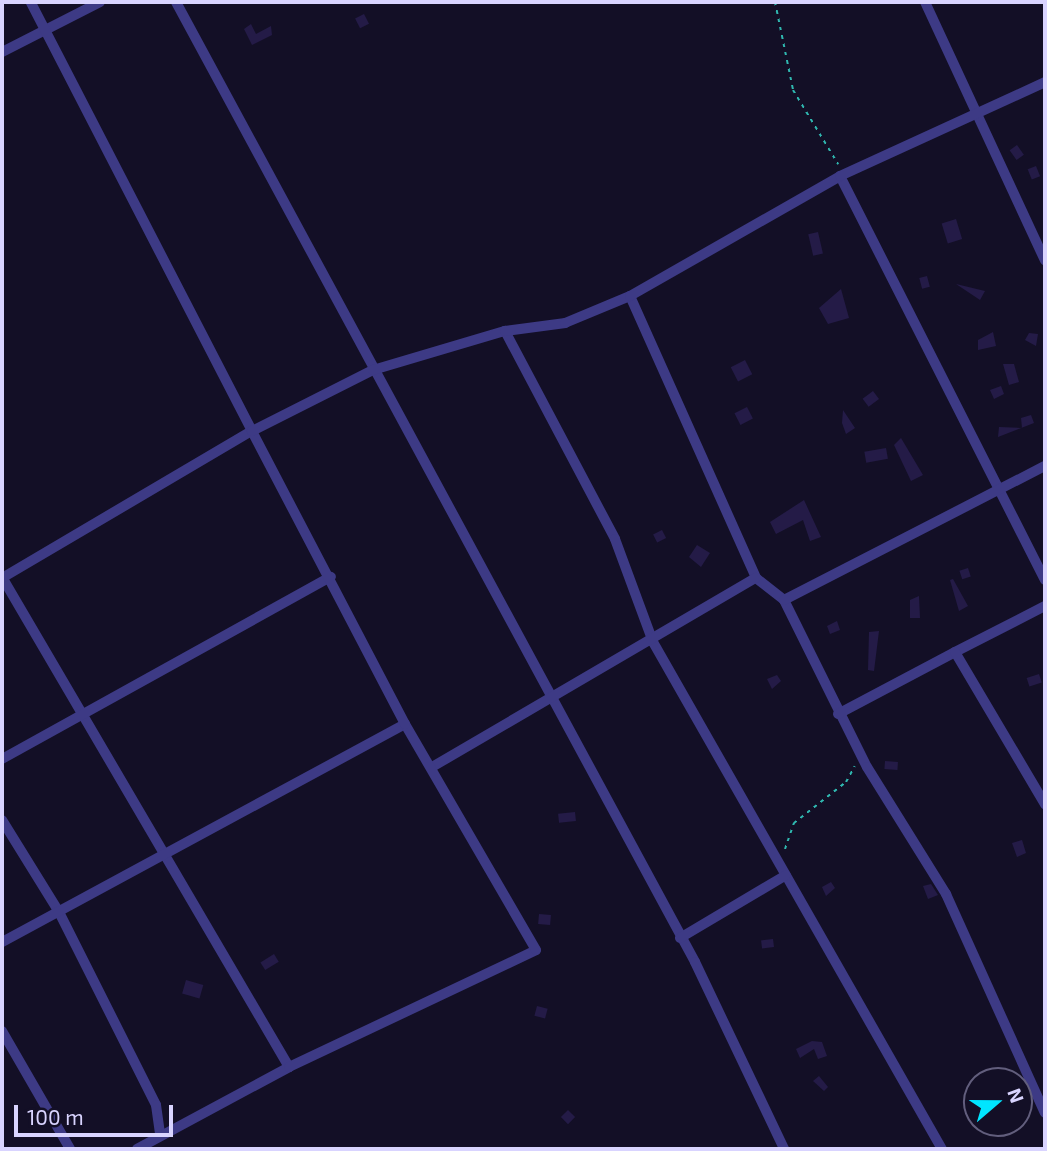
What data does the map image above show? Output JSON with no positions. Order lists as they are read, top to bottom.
{
  "scale_bar": "100 m",
  "north": "right"
}
